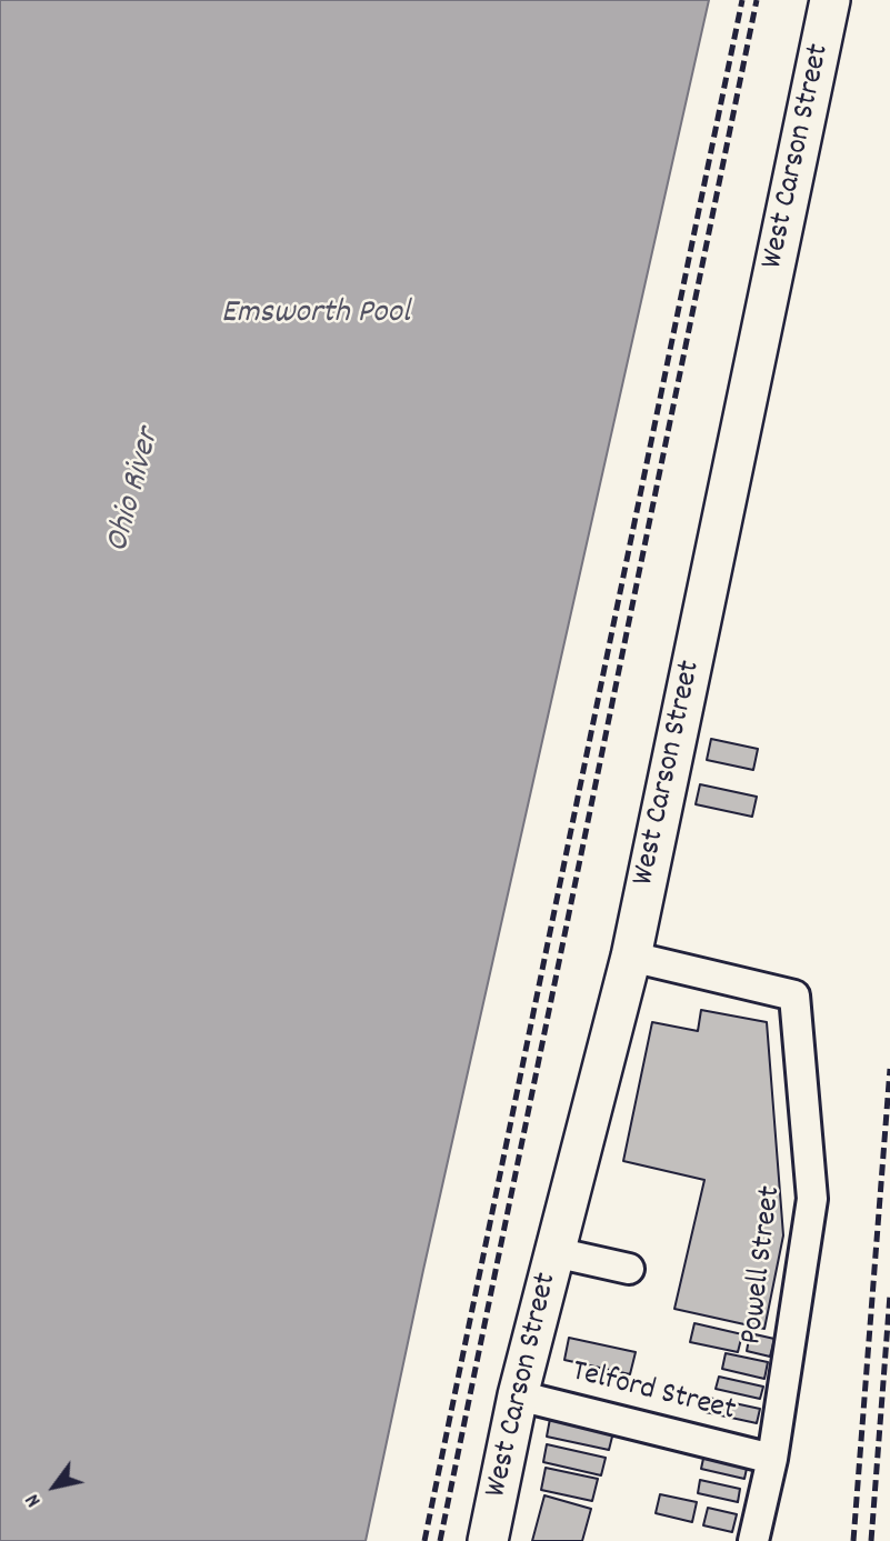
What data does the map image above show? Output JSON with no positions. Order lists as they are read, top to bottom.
{
  "streets": {
    "main road": ["West Carson Street"],
    "street": ["Powell Street", "Telford Street"]
  },
  "crossings": [
    ["West Carson Street", "Powell Street"],
    ["West Carson Street", "Telford Street"],
    ["Powell Street", "Telford Street"]
  ],
  "water": ["Emsworth Pool", "Ohio River"],
  "north": "bottom left"
}
